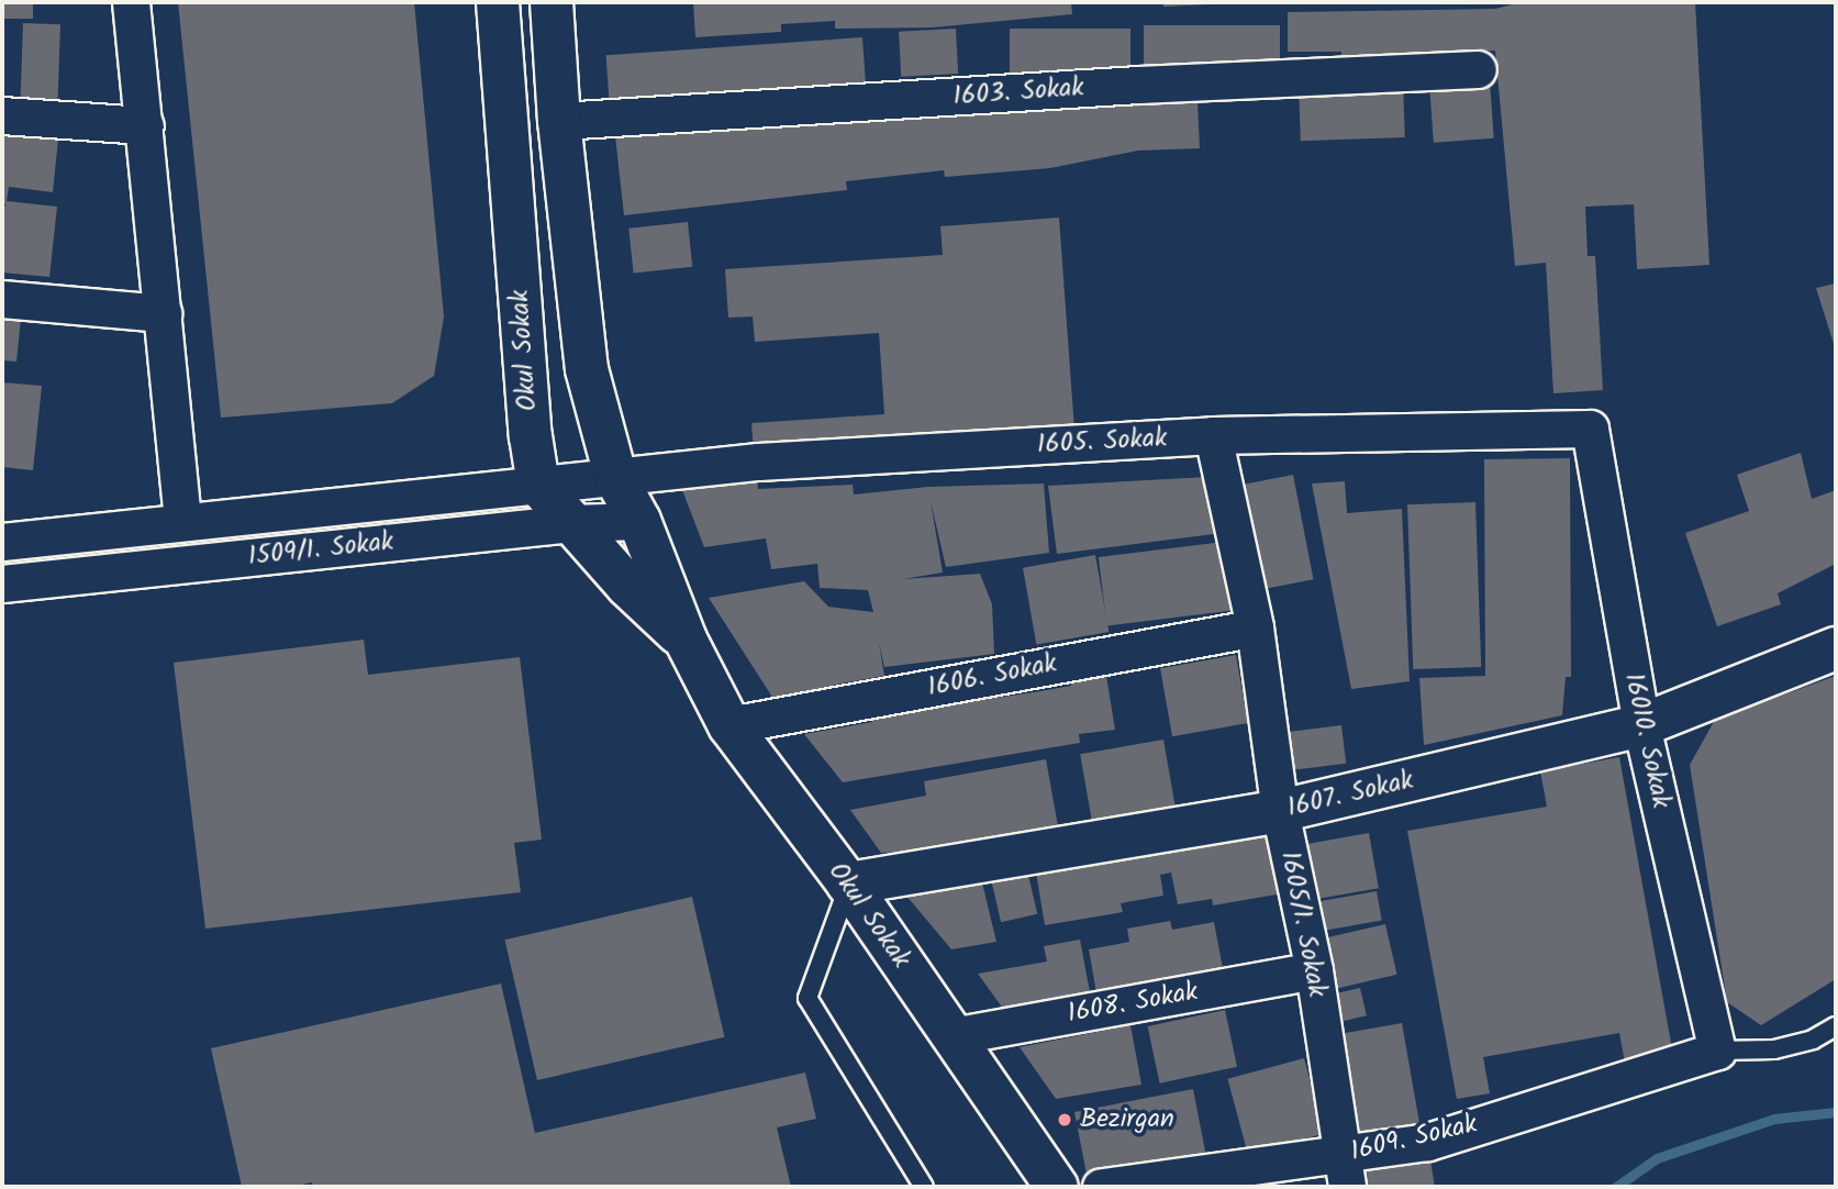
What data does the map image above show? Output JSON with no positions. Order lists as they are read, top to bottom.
{
  "streets": {
    "main road": ["Okul Sokak", "1607. Sokak"],
    "street": [
      "1603. Sokak",
      "1605. Sokak",
      "1509/1. Sokak",
      "1606. Sokak",
      "16010. Sokak",
      "1605/1. Sokak",
      "1608. Sokak",
      "1609. Sokak"
    ]
  },
  "crossings": [
    ["1603. Sokak", "Okul Sokak"],
    ["Okul Sokak", "1605. Sokak"],
    ["Okul Sokak", "1509/1. Sokak"],
    ["Okul Sokak", "1606. Sokak"],
    ["Okul Sokak", "1607. Sokak"],
    ["Okul Sokak", "1608. Sokak"],
    ["1605. Sokak", "1509/1. Sokak"],
    ["1605. Sokak", "16010. Sokak"],
    ["1605. Sokak", "1605/1. Sokak"],
    ["1606. Sokak", "1605/1. Sokak"],
    ["16010. Sokak", "1607. Sokak"],
    ["16010. Sokak", "1609. Sokak"],
    ["1607. Sokak", "1605/1. Sokak"],
    ["1605/1. Sokak", "1608. Sokak"],
    ["1605/1. Sokak", "1609. Sokak"]
  ],
  "places": ["Bezirgan"]
}
